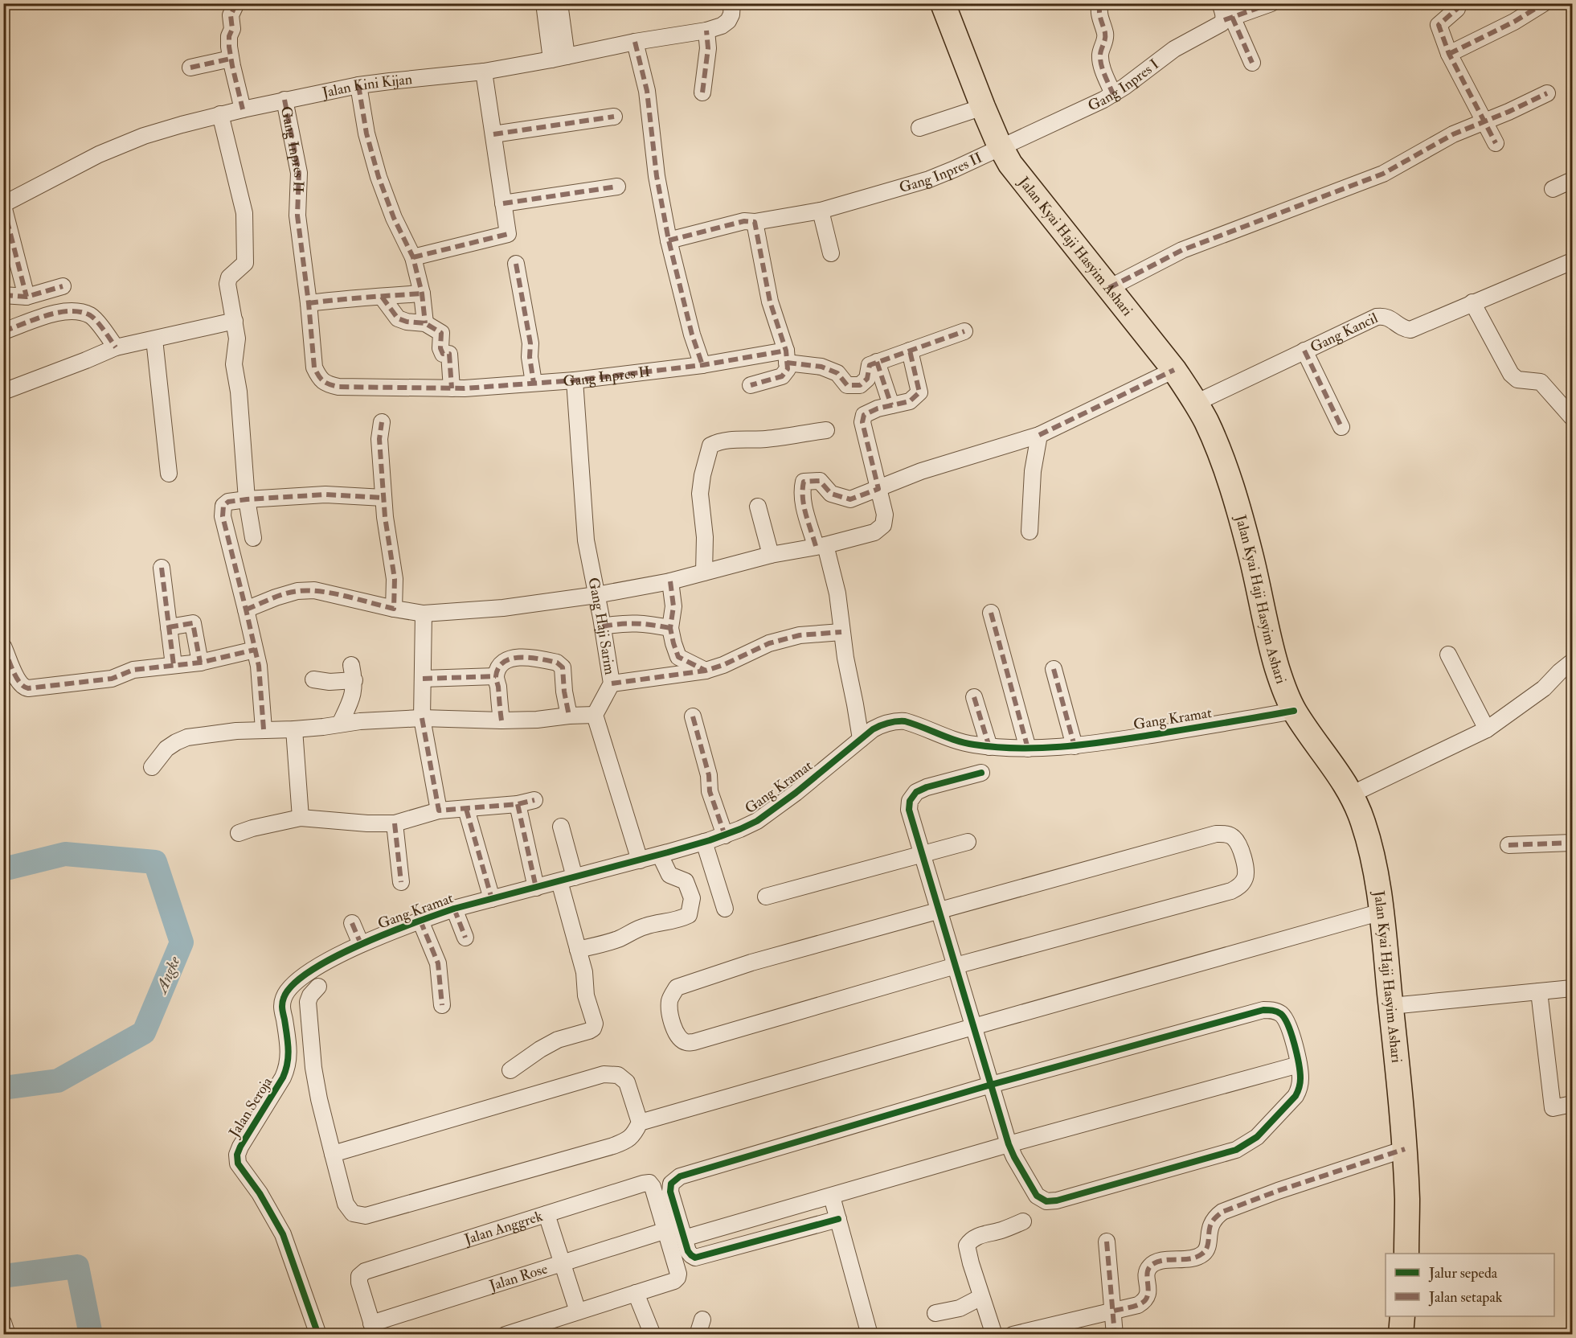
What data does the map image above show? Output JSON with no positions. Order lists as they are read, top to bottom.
{
  "streets": {
    "main road": ["Jalan Kyai Haji Hasyim Ashari"],
    "street": [
      "Gang Inpres I",
      "Jalan Kini Kijan",
      "Gang Inpres II",
      "Gang Kancil",
      "Gang Haji Sarim",
      "Gang Kramat",
      "Jalan Seroja",
      "Jalan Anggrek",
      "Jalan Rose"
    ]
  },
  "crossings": [
    ["Gang Inpres I", "Gang Inpres II"],
    ["Gang Inpres I", "Jalan Kyai Haji Hasyim Ashari"],
    ["Jalan Kini Kijan", "Gang Inpres II"],
    ["Gang Inpres II", "Jalan Kyai Haji Hasyim Ashari"],
    ["Gang Inpres II", "Gang Haji Sarim"],
    ["Jalan Kyai Haji Hasyim Ashari", "Gang Kancil"],
    ["Jalan Kyai Haji Hasyim Ashari", "Gang Kramat"],
    ["Gang Kramat", "Jalan Seroja"],
    ["Jalan Anggrek", "Jalan Rose"]
  ],
  "water": ["Angke"],
  "legend": ["Jalur sepeda", "Jalan setapak"]
}
